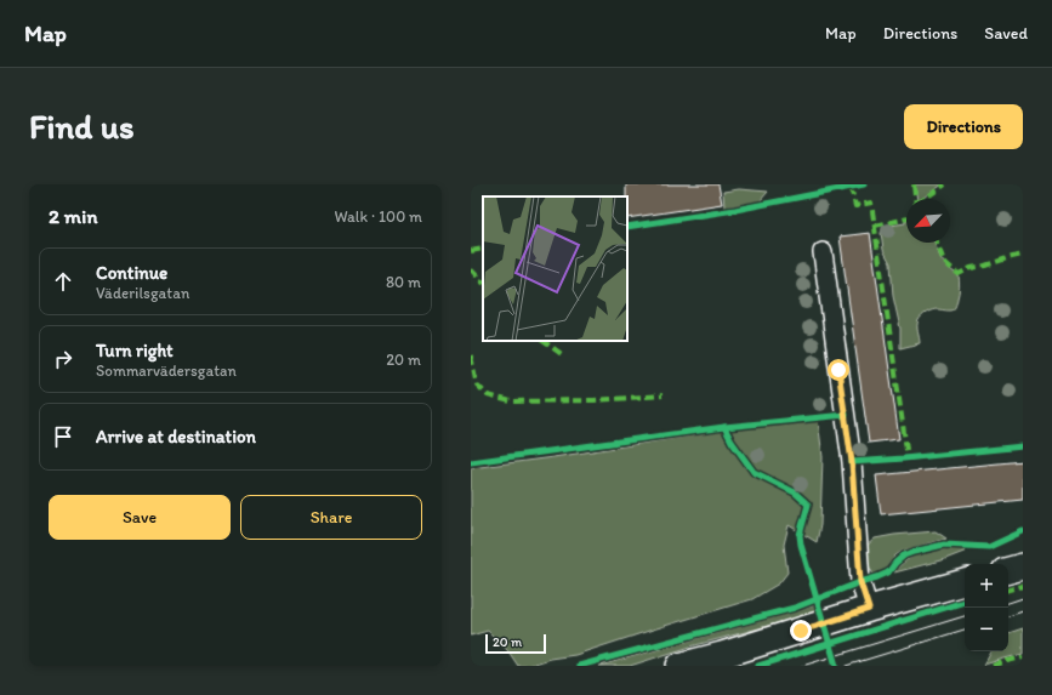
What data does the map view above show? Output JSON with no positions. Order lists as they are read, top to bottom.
{
  "scale_bar": "20 m",
  "north": "bottom left",
  "page": {
    "header": "Map",
    "nav": ["Map", "Directions", "Saved"],
    "buttons": [
      "Directions",
      ["Save", "Share"]
    ],
    "title": "Find us",
    "heading": ["2 min", "Walk · 100 m"],
    "list": [
      ["Continue", "Väderilsgatan", "80 m"],
      ["Turn right", "Sommarvädersgatan", "20 m"],
      "Arrive at destination"
    ],
    "map_buttons": ["+", "−"],
    "scale": "20 m"
  }
}
